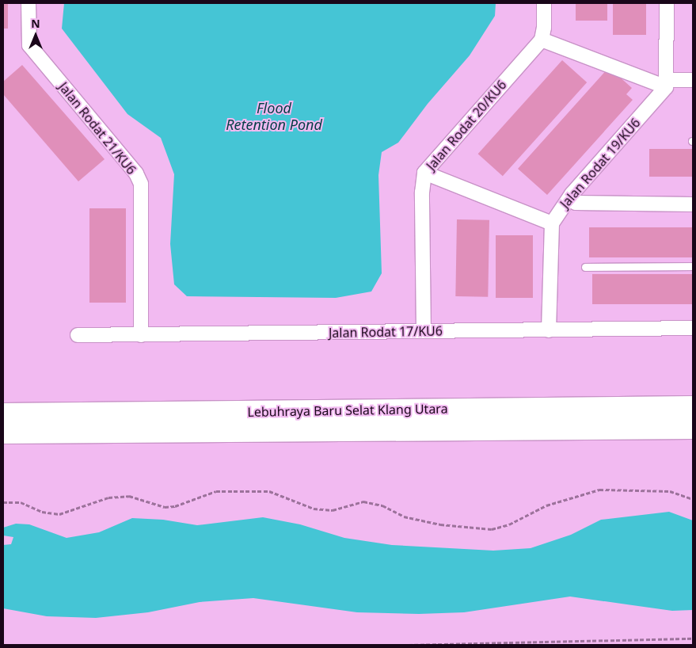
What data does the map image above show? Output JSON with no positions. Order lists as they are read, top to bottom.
{
  "streets": {
    "highway": ["Lebuhraya Baru Selat Klang Utara"],
    "street": [
      "Jalan Rodat 20/KU6",
      "Jalan Rodat 21/KU6",
      "Jalan Rodat 19/KU6",
      "Jalan Rodat 17/KU6"
    ]
  },
  "crossings": [
    ["Jalan Rodat 20/KU6", "Jalan Rodat 17/KU6"],
    ["Jalan Rodat 21/KU6", "Jalan Rodat 17/KU6"]
  ],
  "water": ["Flood Retention Pond"],
  "north": "top"
}
